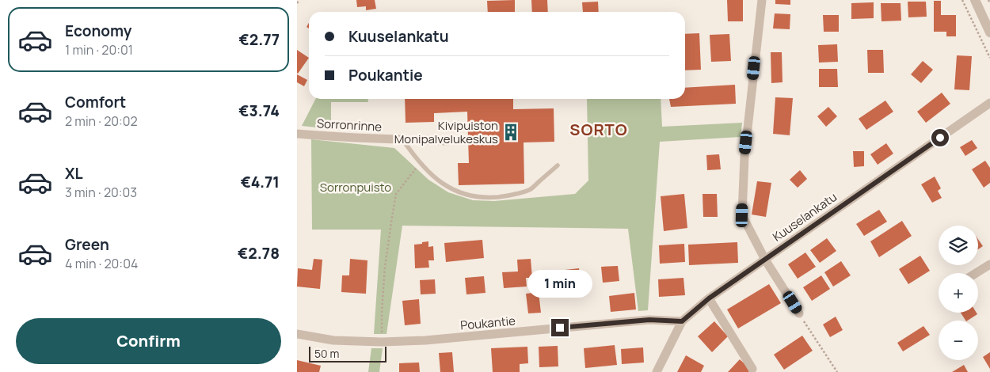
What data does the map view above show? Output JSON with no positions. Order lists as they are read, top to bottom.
{
  "streets": {
    "street": ["Sorronrinne", "Kuuselankatu", "Poukantie"]
  },
  "crossings": [
    ["Kuuselankatu", "Poukantie"]
  ],
  "districts": ["SORTO"],
  "parks": ["Sorronpuisto"],
  "places": {
    "building": ["Kivipuiston Monipalvelukeskus"]
  },
  "scale_bar": "50 m",
  "page": {
    "list": [
      {
        "name": "Economy",
        "note": "1 min · 20:01",
        "value": "€2.77"
      },
      {
        "name": "Comfort",
        "note": "2 min · 20:02",
        "value": "€3.74"
      },
      {
        "name": "XL",
        "note": "3 min · 20:03",
        "value": "€4.71"
      },
      {
        "name": "Green",
        "note": "4 min · 20:04",
        "value": "€2.78"
      }
    ],
    "banner": ["Kuuselankatu", "Poukantie"],
    "map_buttons": ["+", "−"],
    "bubble": "1 min",
    "buttons": "Confirm",
    "scale": "50 m"
  }
}
